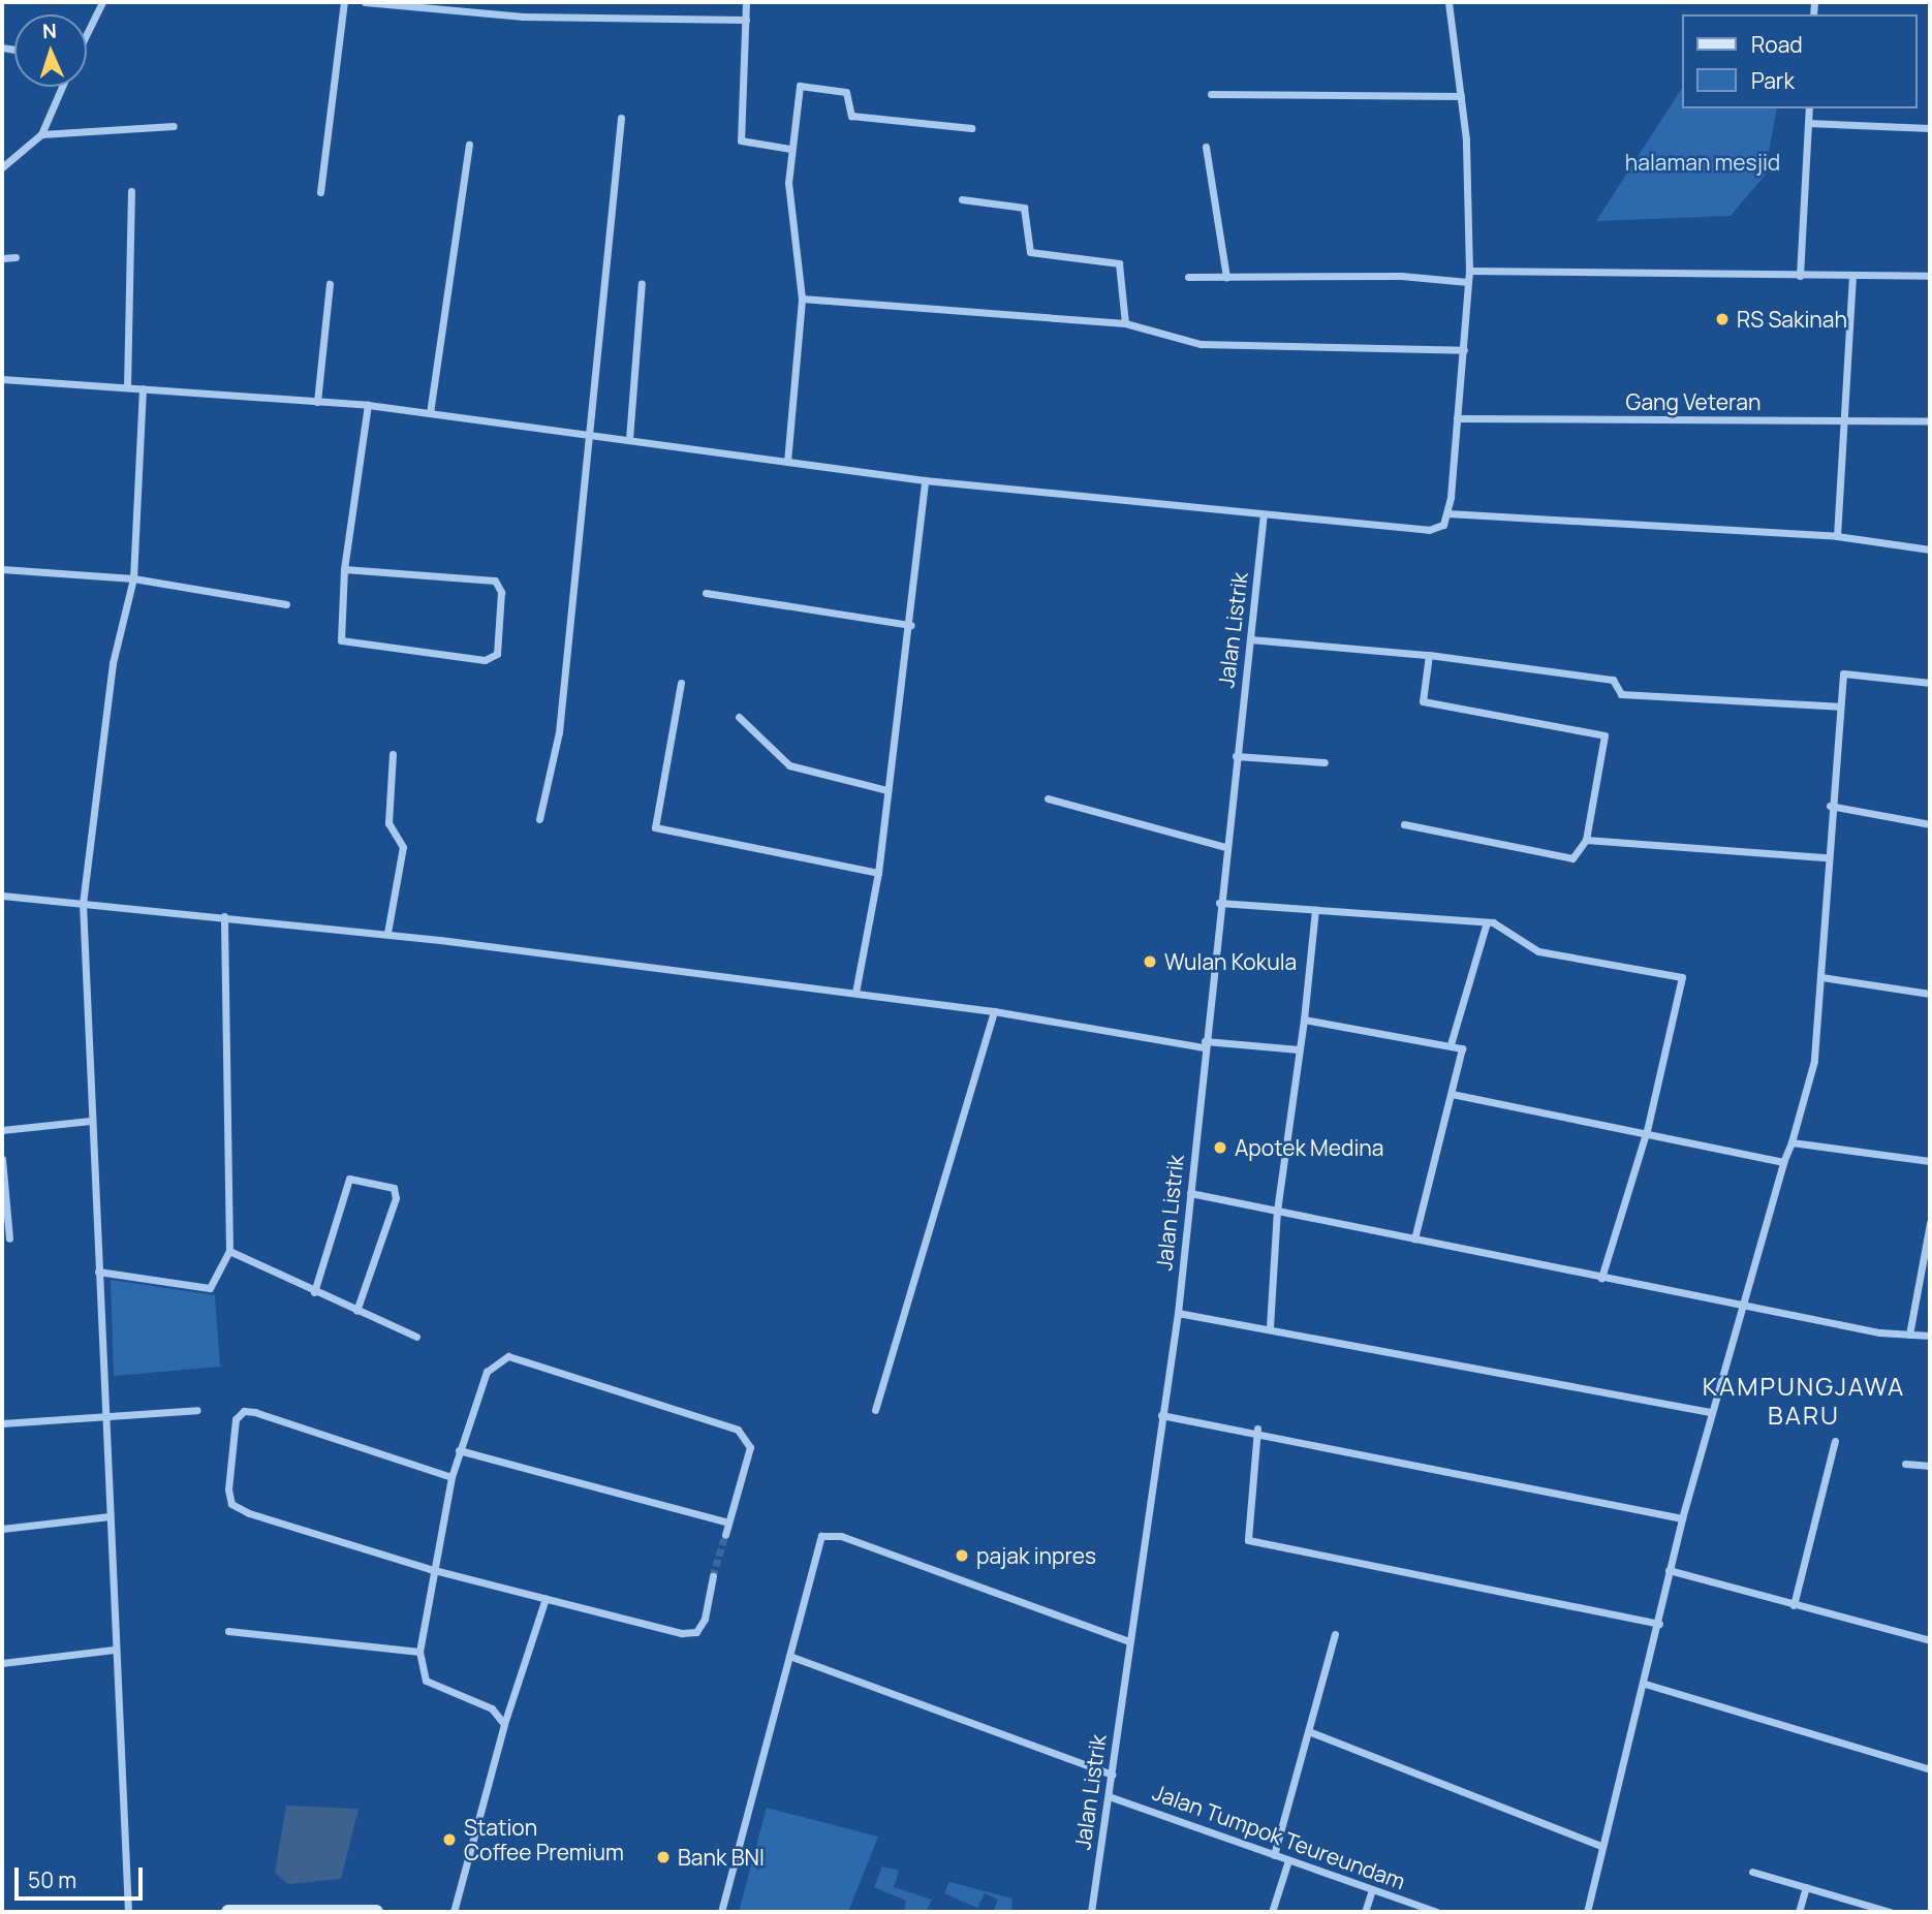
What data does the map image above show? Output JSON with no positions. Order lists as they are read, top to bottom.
{
  "streets": {
    "street": ["Gang Veteran", "Jalan Listrik", "Jalan Tumpok Teureundam"]
  },
  "crossings": [
    ["Jalan Listrik", "Jalan Tumpok Teureundam"]
  ],
  "districts": ["KAMPUNGJAWA BARU"],
  "parks": ["halaman mesjid"],
  "places": [
    "RS Sakinah",
    "Wulan Kokula",
    "Apotek Medina",
    "pajak inpres",
    "Station Coffee Premium",
    "Bank BNI"
  ],
  "legend": ["Road", "Park"],
  "scale_bar": "50 m",
  "north": "top"
}
